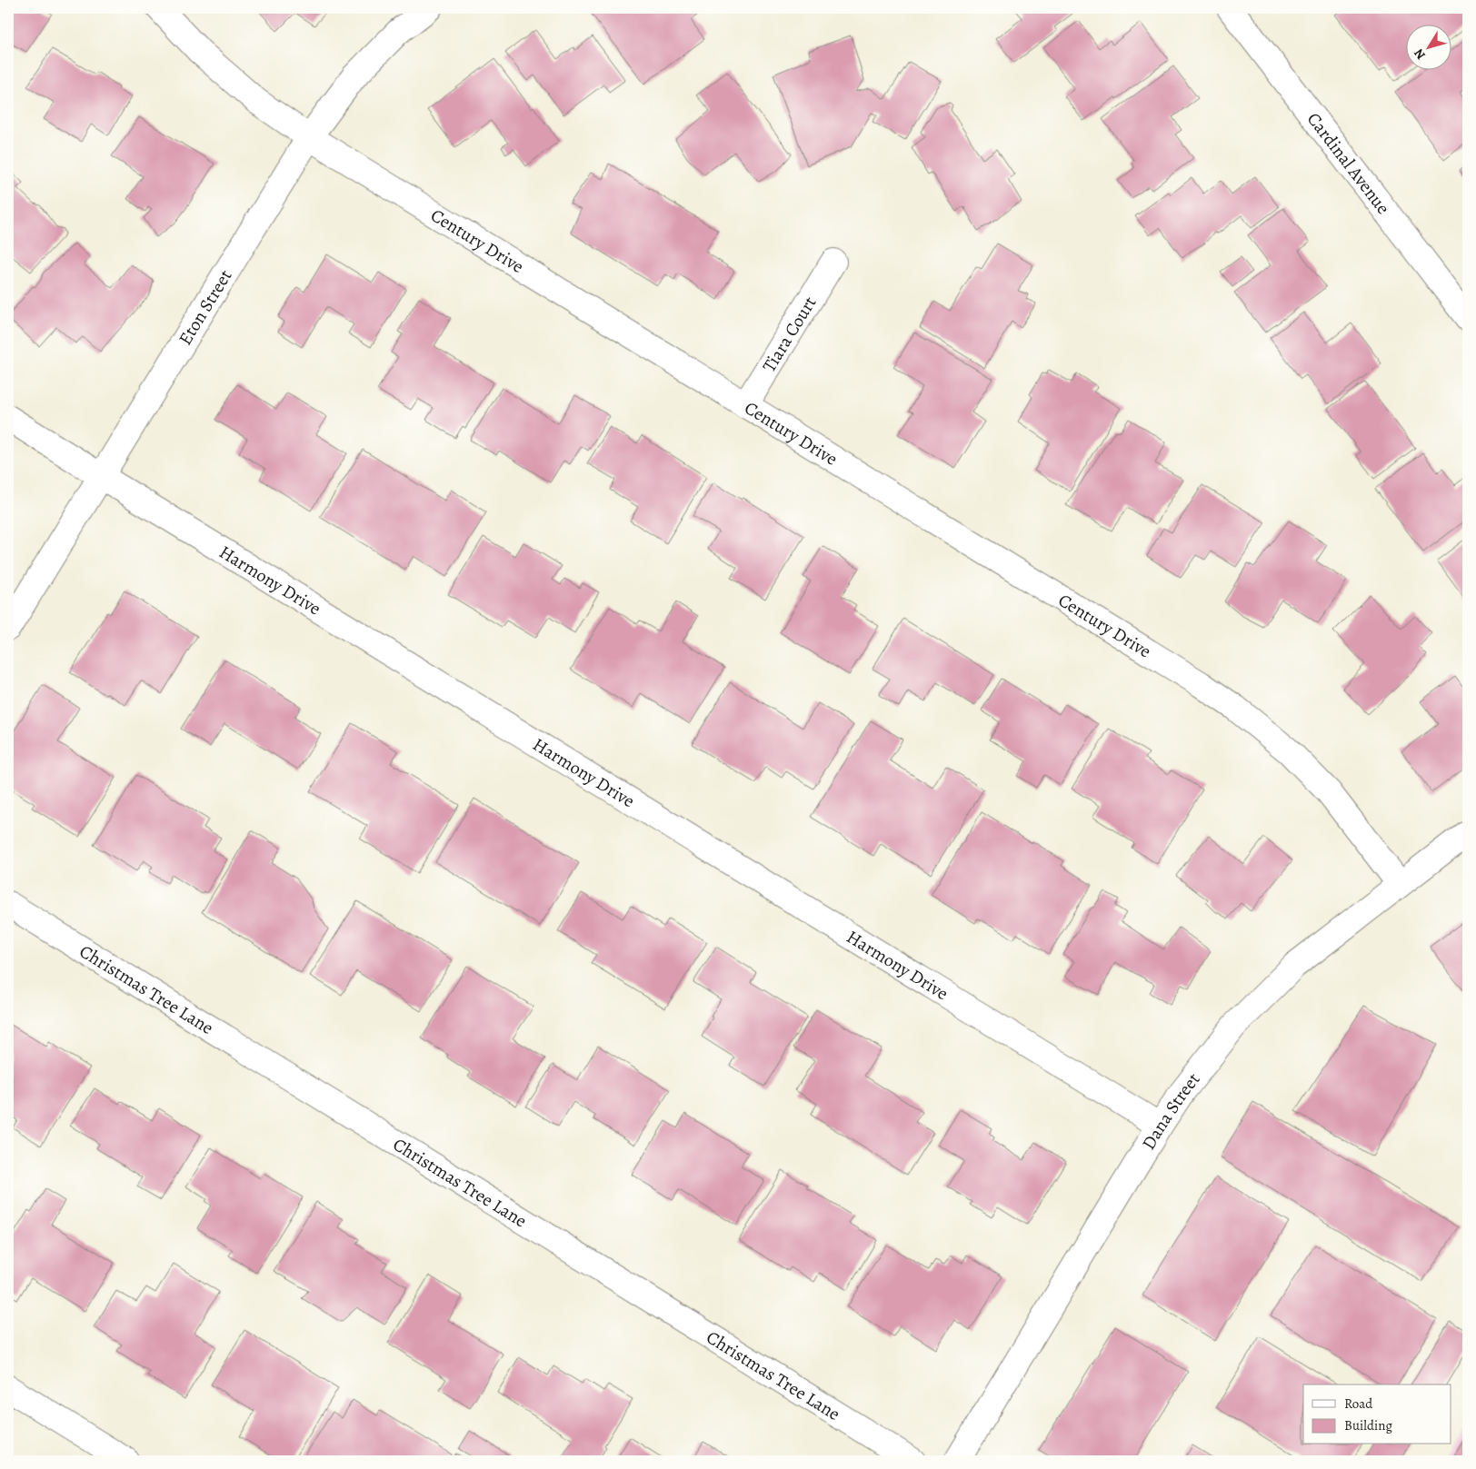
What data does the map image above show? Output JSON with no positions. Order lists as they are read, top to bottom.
{
  "streets": {
    "street": [
      "Cardinal Avenue",
      "Century Drive",
      "Eton Street",
      "Tiara Court",
      "Harmony Drive",
      "Christmas Tree Lane",
      "Dana Street"
    ]
  },
  "crossings": [
    ["Century Drive", "Eton Street"],
    ["Century Drive", "Tiara Court"],
    ["Century Drive", "Dana Street"],
    ["Eton Street", "Harmony Drive"],
    ["Harmony Drive", "Dana Street"]
  ],
  "legend": ["Road", "Building"],
  "north": "bottom left"
}
